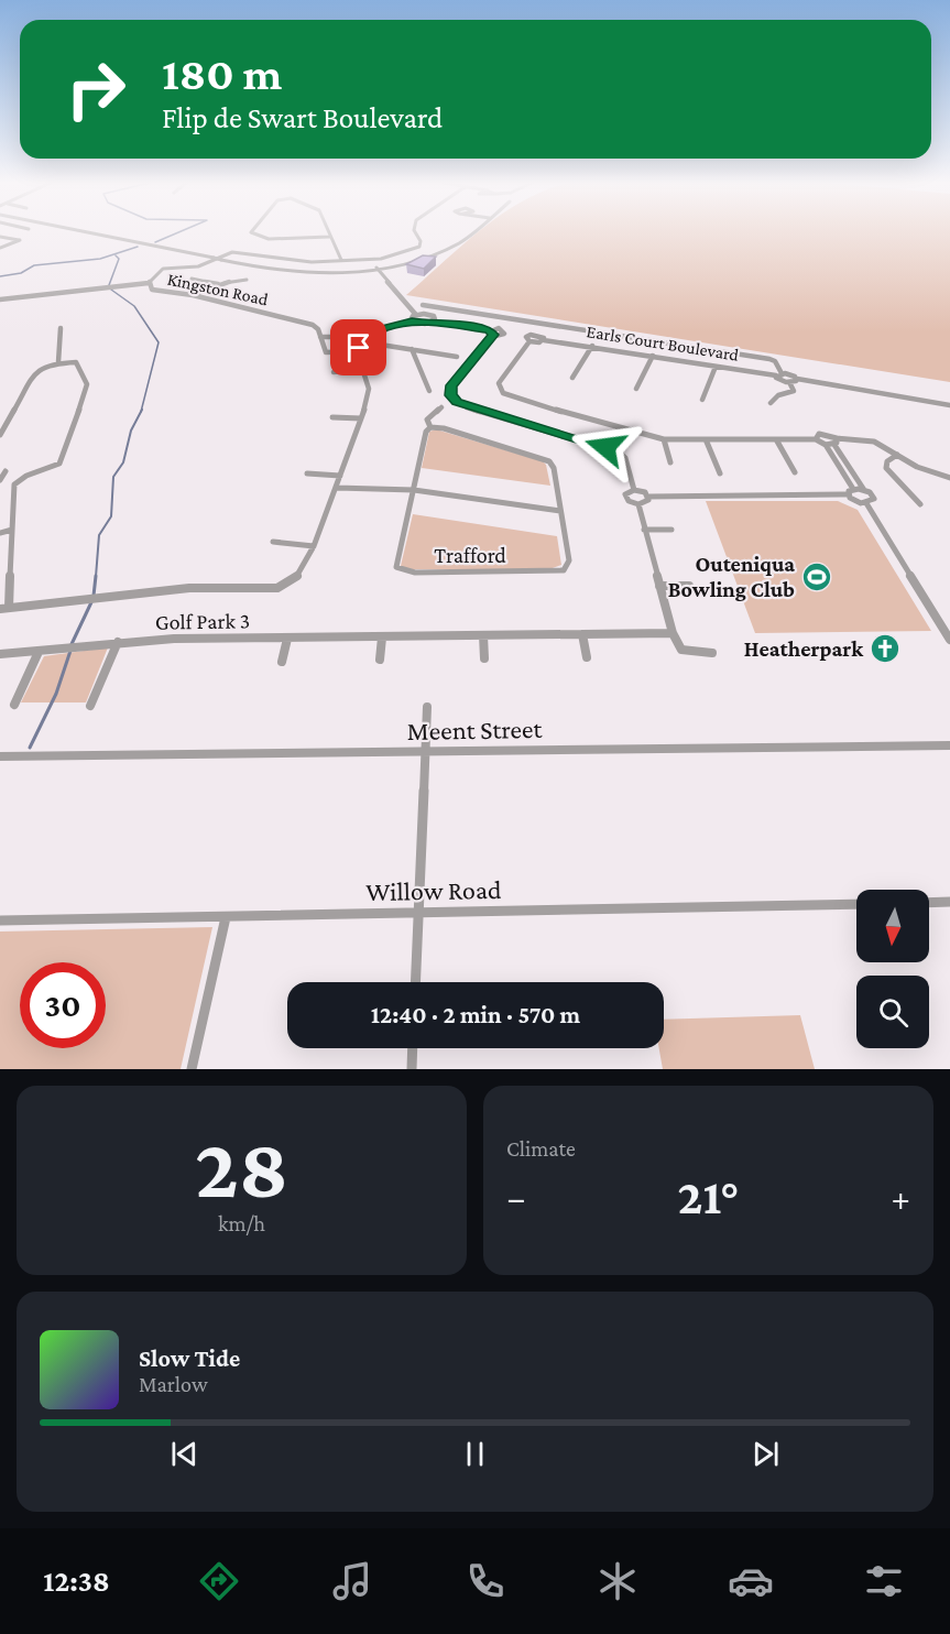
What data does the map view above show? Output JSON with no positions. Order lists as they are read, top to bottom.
{
  "streets": {
    "street": [
      "Kingston Road",
      "Earls Court Boulevard",
      "Trafford",
      "Golf Park 3",
      "Meent Street",
      "Willow Road"
    ]
  },
  "places": {
    "sports": ["Outeniqua Bowling Club"],
    "church": ["Heatherpark"]
  },
  "north": "bottom",
  "page": {
    "turn": ["180 m", "Flip de Swart Boulevard"],
    "limit": "30",
    "trip": "12:40 · 2 min · 570 m",
    "tile": [
      ["28", "km/h"],
      "Climate"
    ],
    "heat": ["−", "21°", "+"],
    "song": ["Slow Tide", "Marlow"],
    "tabs": "12:38"
  }
}
